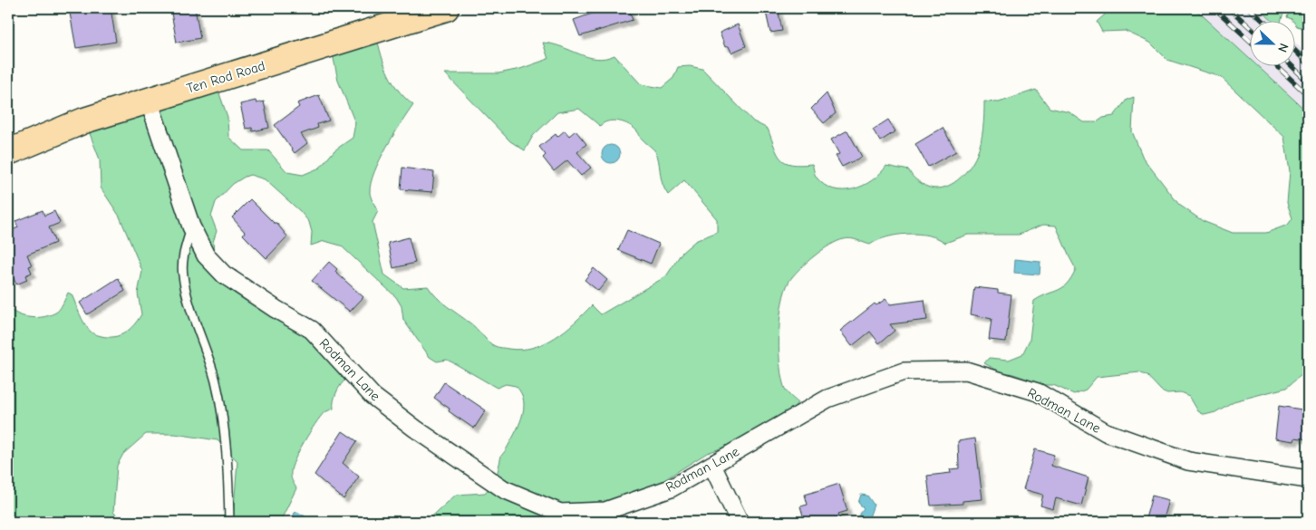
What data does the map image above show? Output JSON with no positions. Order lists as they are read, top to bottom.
{
  "streets": {
    "main road": ["Ten Rod Road"],
    "street": ["Rodman Lane"]
  },
  "crossings": [
    ["Ten Rod Road", "Rodman Lane"]
  ],
  "north": "right"
}
